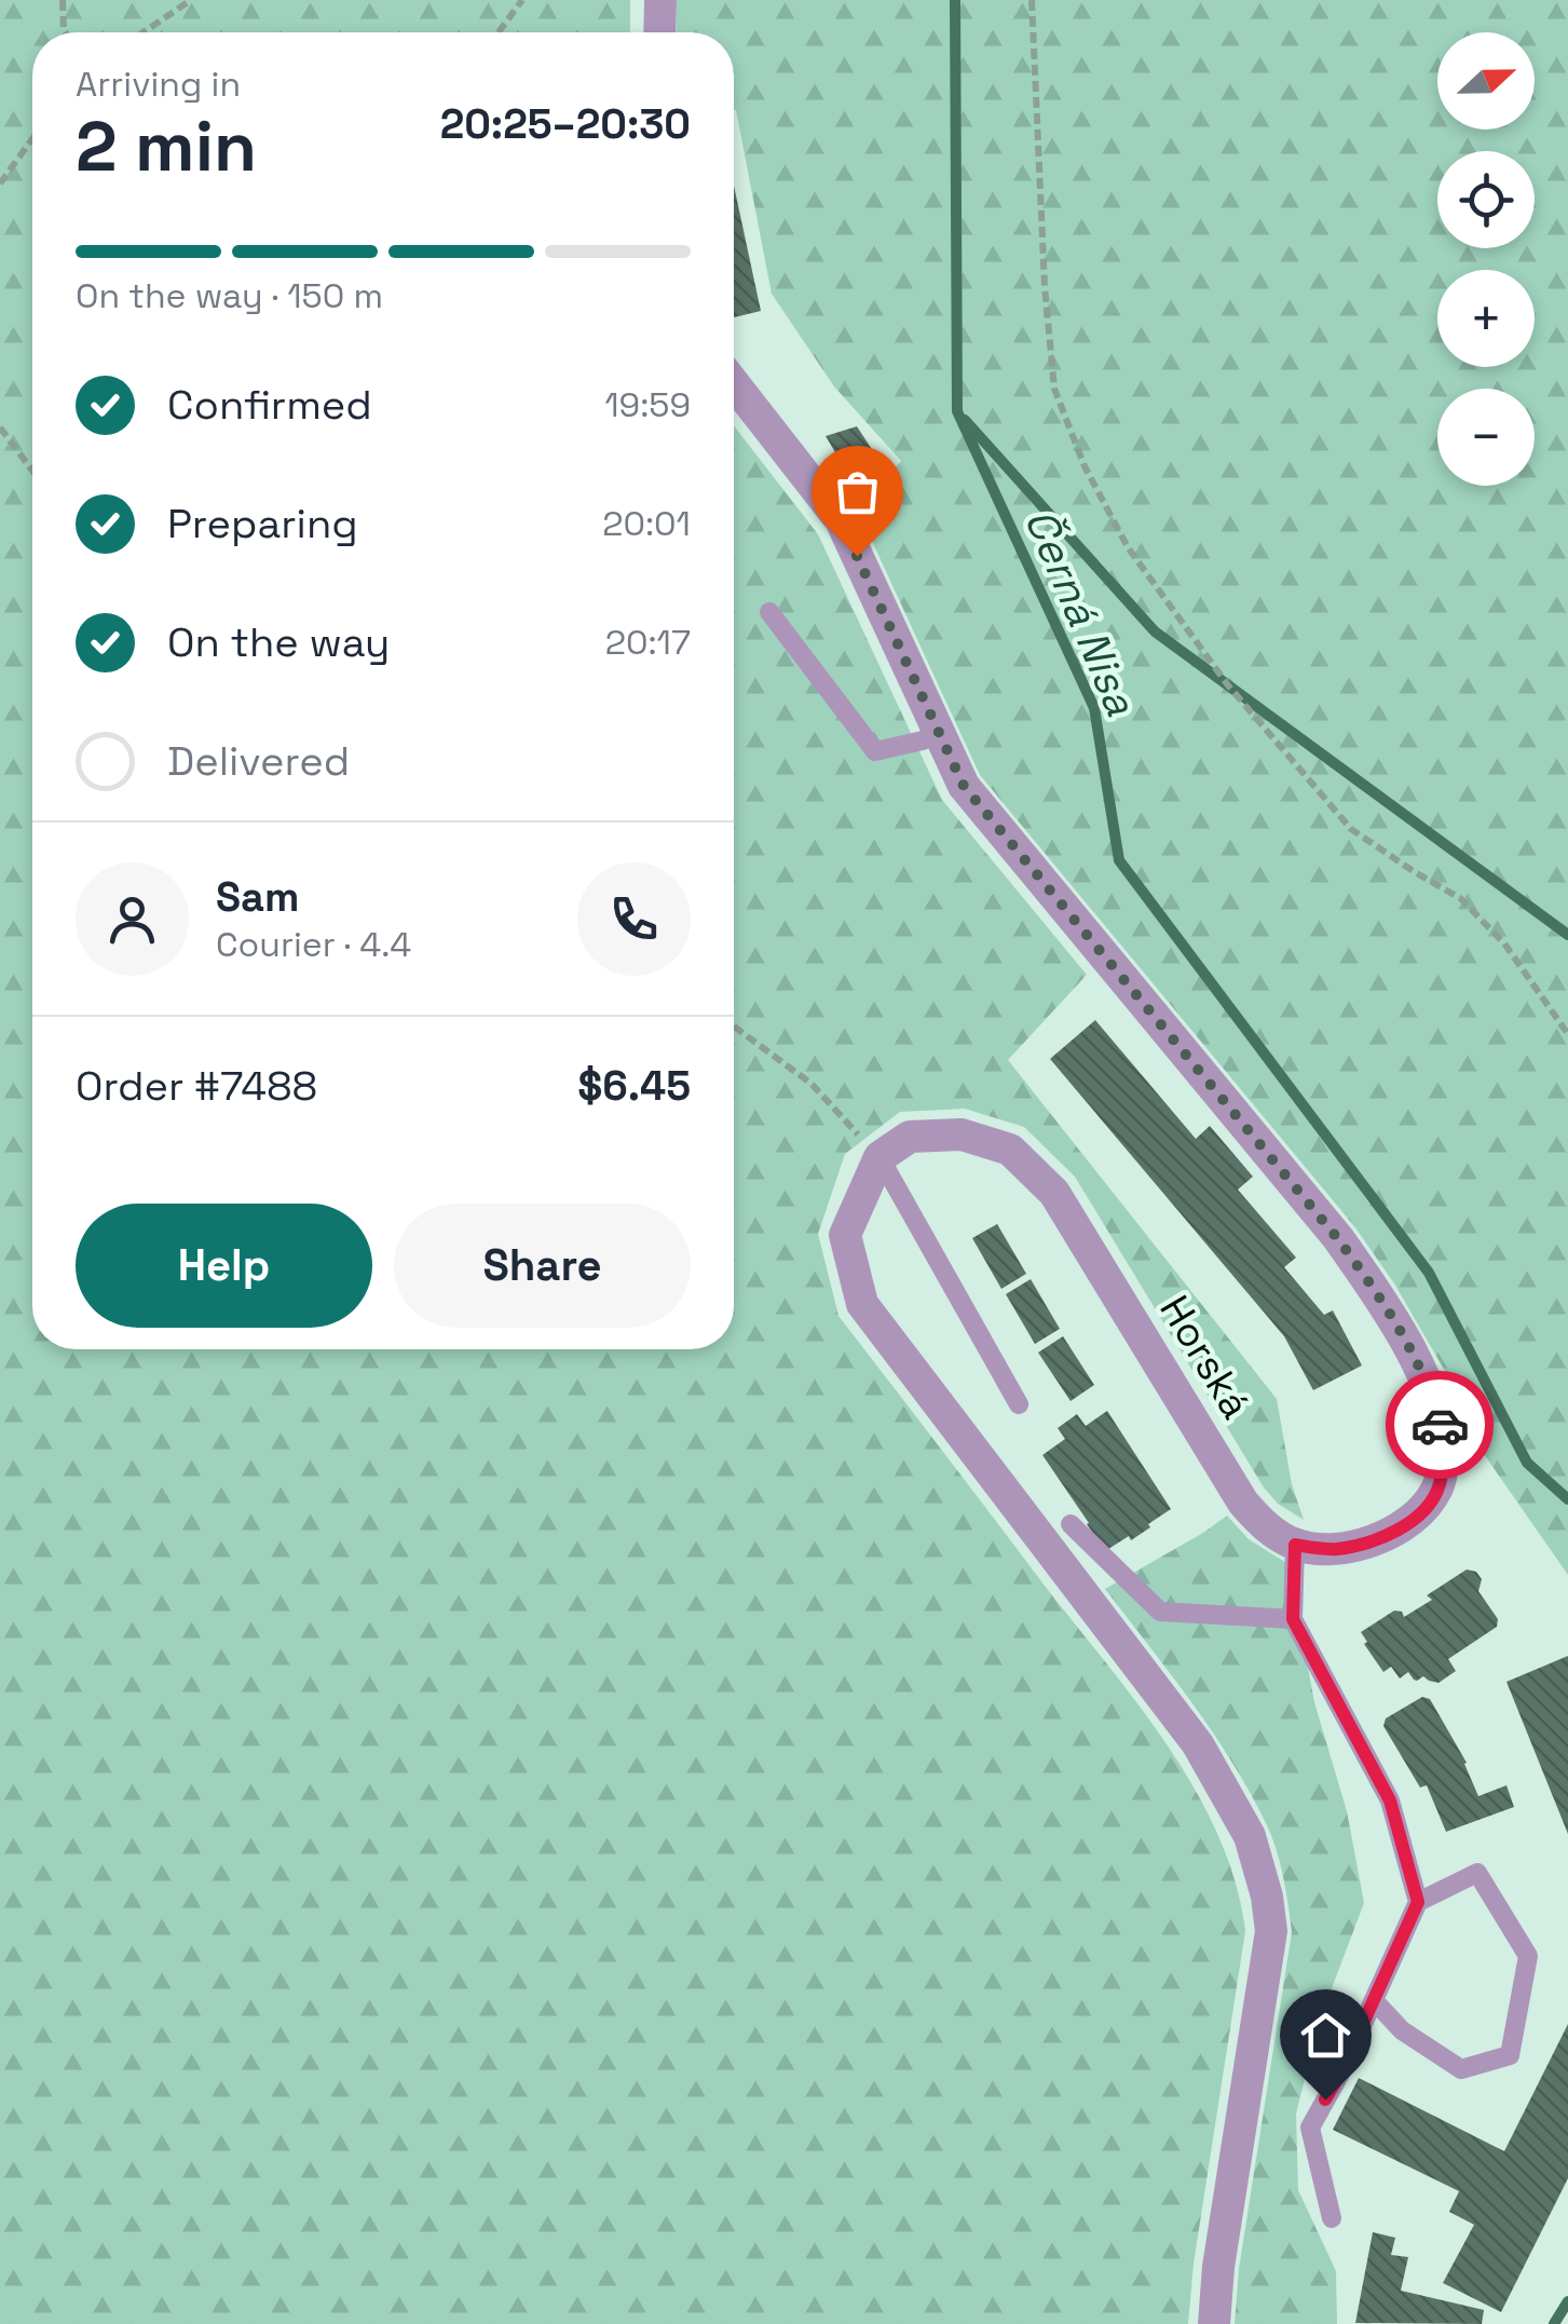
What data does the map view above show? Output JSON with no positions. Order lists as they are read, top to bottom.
{
  "streets": {
    "street": ["Horská"]
  },
  "water": ["Černá Nisa"],
  "north": "right",
  "page": {
    "map_buttons": ["+", "−"],
    "heading": ["2 min", "Arriving in", "20:25–20:30"],
    "panel": [
      "Sam",
      "Courier · 4.4",
      "Order #7488",
      "$6.45"
    ],
    "bar": "On the way · 150 m",
    "list": [
      ["Confirmed", "19:59"],
      ["Preparing", "20:01"],
      ["On the way", "20:17"],
      "Delivered"
    ],
    "buttons": ["Help", "Share"]
  }
}
